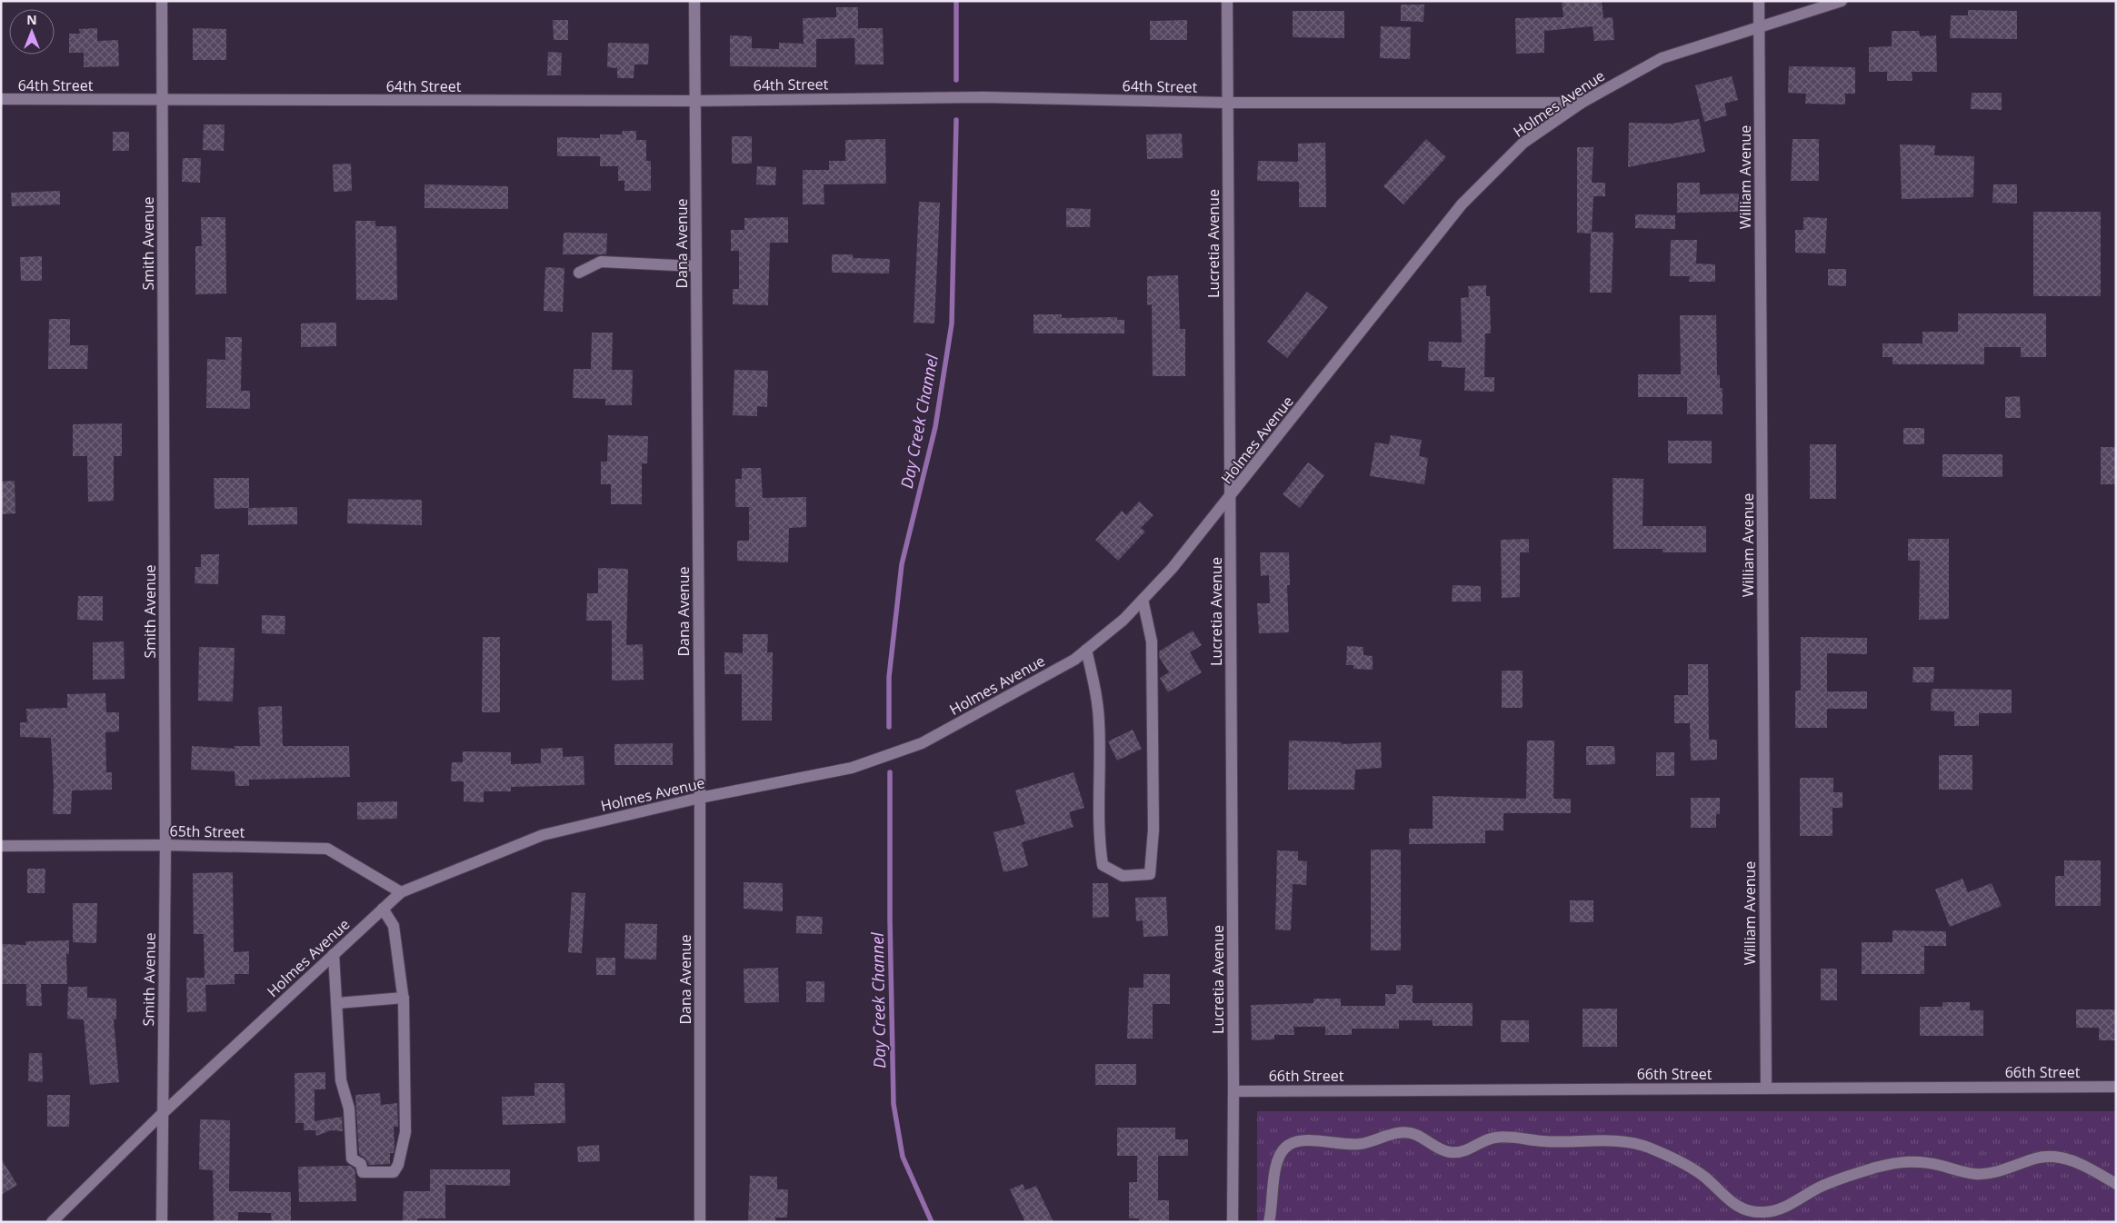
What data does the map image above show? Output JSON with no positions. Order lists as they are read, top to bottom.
{
  "streets": {
    "street": [
      "64th Street",
      "Holmes Avenue",
      "William Avenue",
      "Smith Avenue",
      "Dana Avenue",
      "Lucretia Avenue",
      "65th Street",
      "66th Street"
    ]
  },
  "crossings": [
    ["64th Street", "Holmes Avenue"],
    ["64th Street", "Smith Avenue"],
    ["64th Street", "Dana Avenue"],
    ["64th Street", "Lucretia Avenue"],
    ["Holmes Avenue", "William Avenue"],
    ["Holmes Avenue", "Smith Avenue"],
    ["Holmes Avenue", "Dana Avenue"],
    ["Holmes Avenue", "Lucretia Avenue"],
    ["Holmes Avenue", "65th Street"],
    ["William Avenue", "66th Street"],
    ["Smith Avenue", "65th Street"],
    ["Lucretia Avenue", "66th Street"]
  ],
  "water": ["Day Creek Channel"],
  "north": "top"
}
